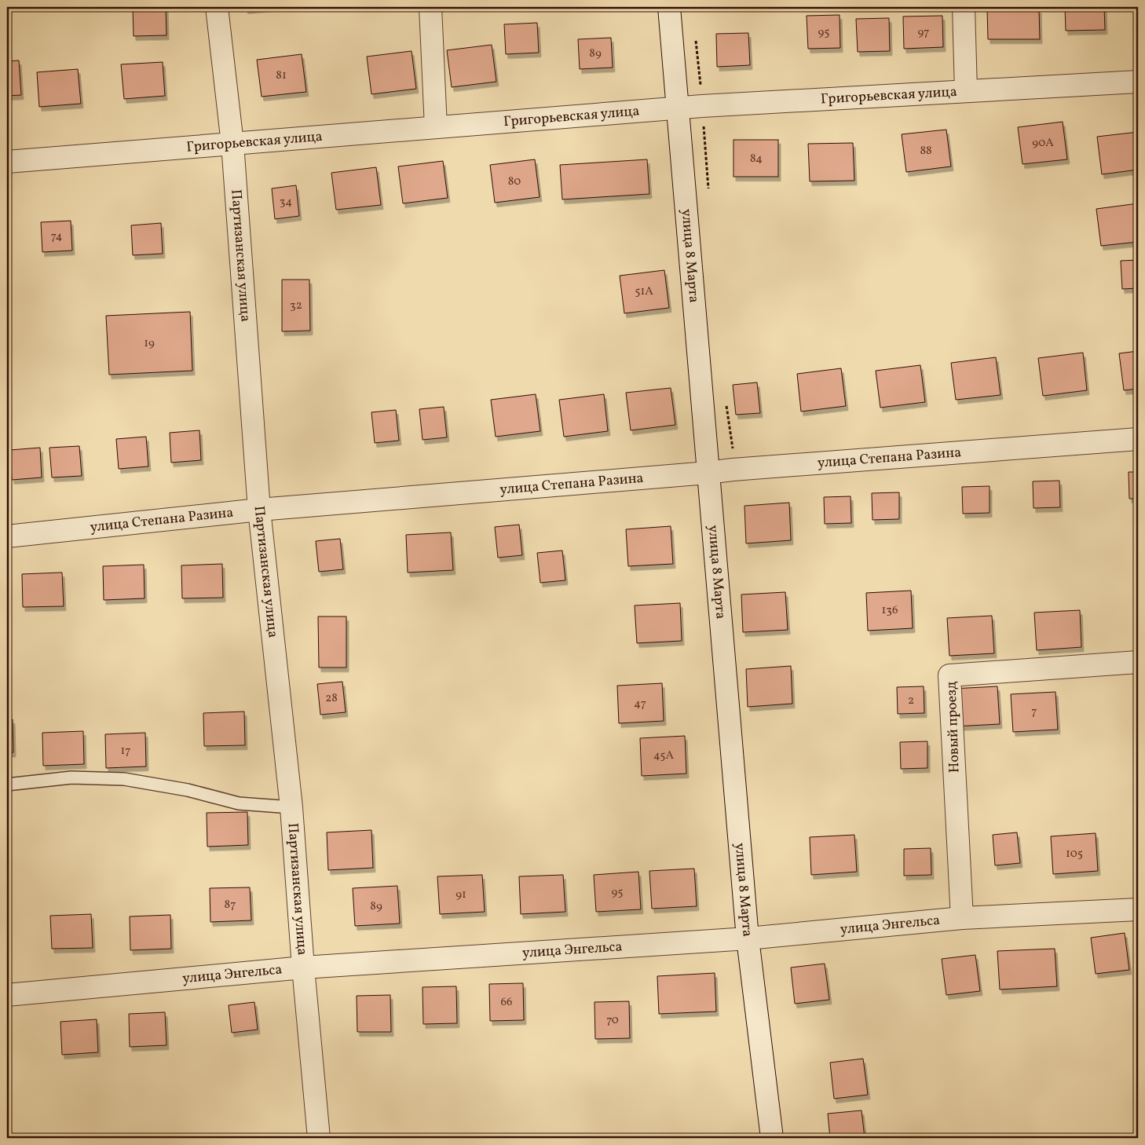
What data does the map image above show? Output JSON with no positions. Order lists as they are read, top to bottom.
{
  "streets": {
    "street": [
      "Григорьевская улица",
      "Партизанская улица",
      "улица 8 Марта",
      "улица Степана Разина",
      "Новый проезд",
      "улица Энгельса"
    ]
  },
  "crossings": [
    ["Григорьевская улица", "Партизанская улица"],
    ["Григорьевская улица", "улица 8 Марта"],
    ["Партизанская улица", "улица Степана Разина"],
    ["Партизанская улица", "улица Энгельса"],
    ["улица 8 Марта", "улица Степана Разина"],
    ["улица 8 Марта", "улица Энгельса"],
    ["Новый проезд", "улица Энгельса"]
  ],
  "house_numbers": [
    "95",
    "97",
    "89",
    "81",
    "90А",
    "88",
    "84",
    "80",
    "34",
    "74",
    "51А",
    "32",
    "19",
    "136",
    "28",
    "2",
    "47",
    "7",
    "17",
    "45А",
    "105",
    "95",
    "91",
    "87",
    "89",
    "66",
    "70"
  ]
}
